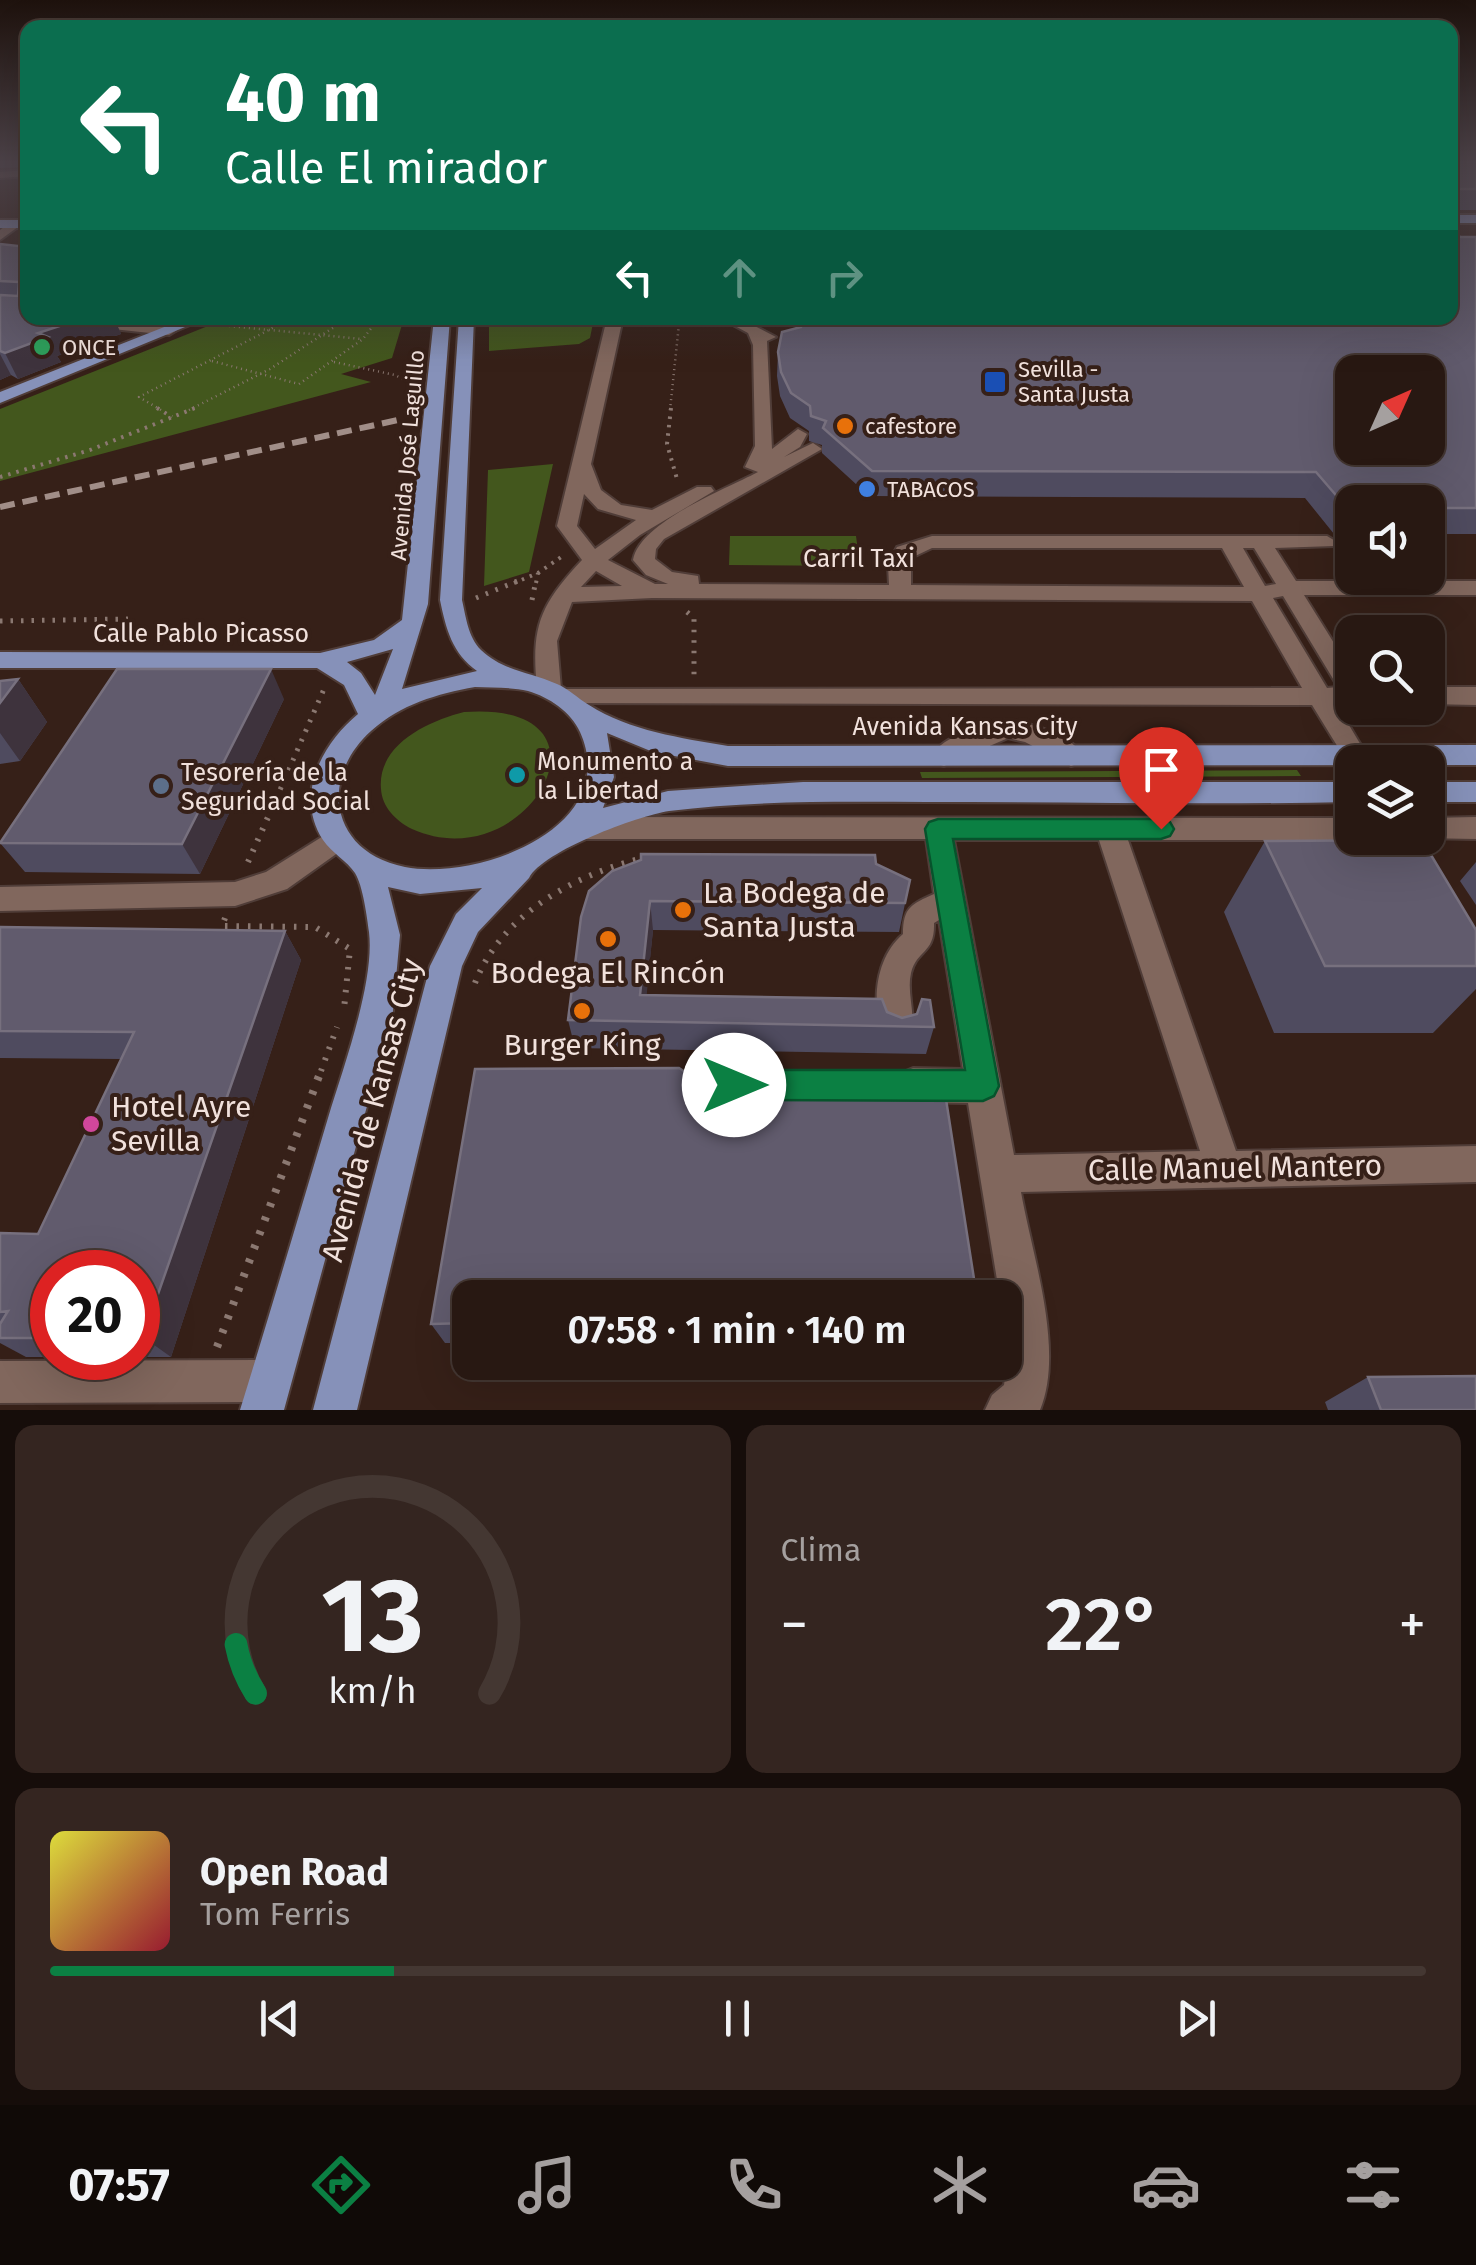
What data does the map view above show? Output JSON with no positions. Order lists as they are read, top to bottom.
{
  "streets": {
    "main road": [
      "Avenida José Laguillo",
      "Calle Pablo Picasso",
      "Avenida Kansas City",
      "Avenida de Kansas City"
    ],
    "street": ["Carril Taxi", "Calle Manuel Mantero"]
  },
  "crossings": [
    ["Avenida José Laguillo", "Calle Pablo Picasso"],
    ["Avenida José Laguillo", "Avenida Kansas City"],
    ["Avenida José Laguillo", "Avenida de Kansas City"],
    ["Calle Pablo Picasso", "Avenida Kansas City"],
    ["Calle Pablo Picasso", "Avenida de Kansas City"],
    ["Avenida Kansas City", "Avenida de Kansas City"]
  ],
  "places": {
    "other": [
      "ONCE",
      "cafestore",
      "TABACOS",
      "Monumento a la Libertad",
      "Tesorería de la Seguridad Social",
      "La Bodega de Santa Justa",
      "Bodega El Rincón",
      "Burger King",
      "Hotel Ayre Sevilla"
    ],
    "transit": ["Sevilla - Santa Justa"]
  },
  "north": "top right",
  "page": {
    "turn": ["40 m", "Calle El mirador"],
    "limit": "20",
    "trip": "07:58 · 1 min · 140 m",
    "tile": "Clima",
    "heat": ["−", "22°", "+"],
    "song": ["Open Road", "Tom Ferris"],
    "tabs": "07:57",
    "gauge": ["13", "km/h"]
  }
}
